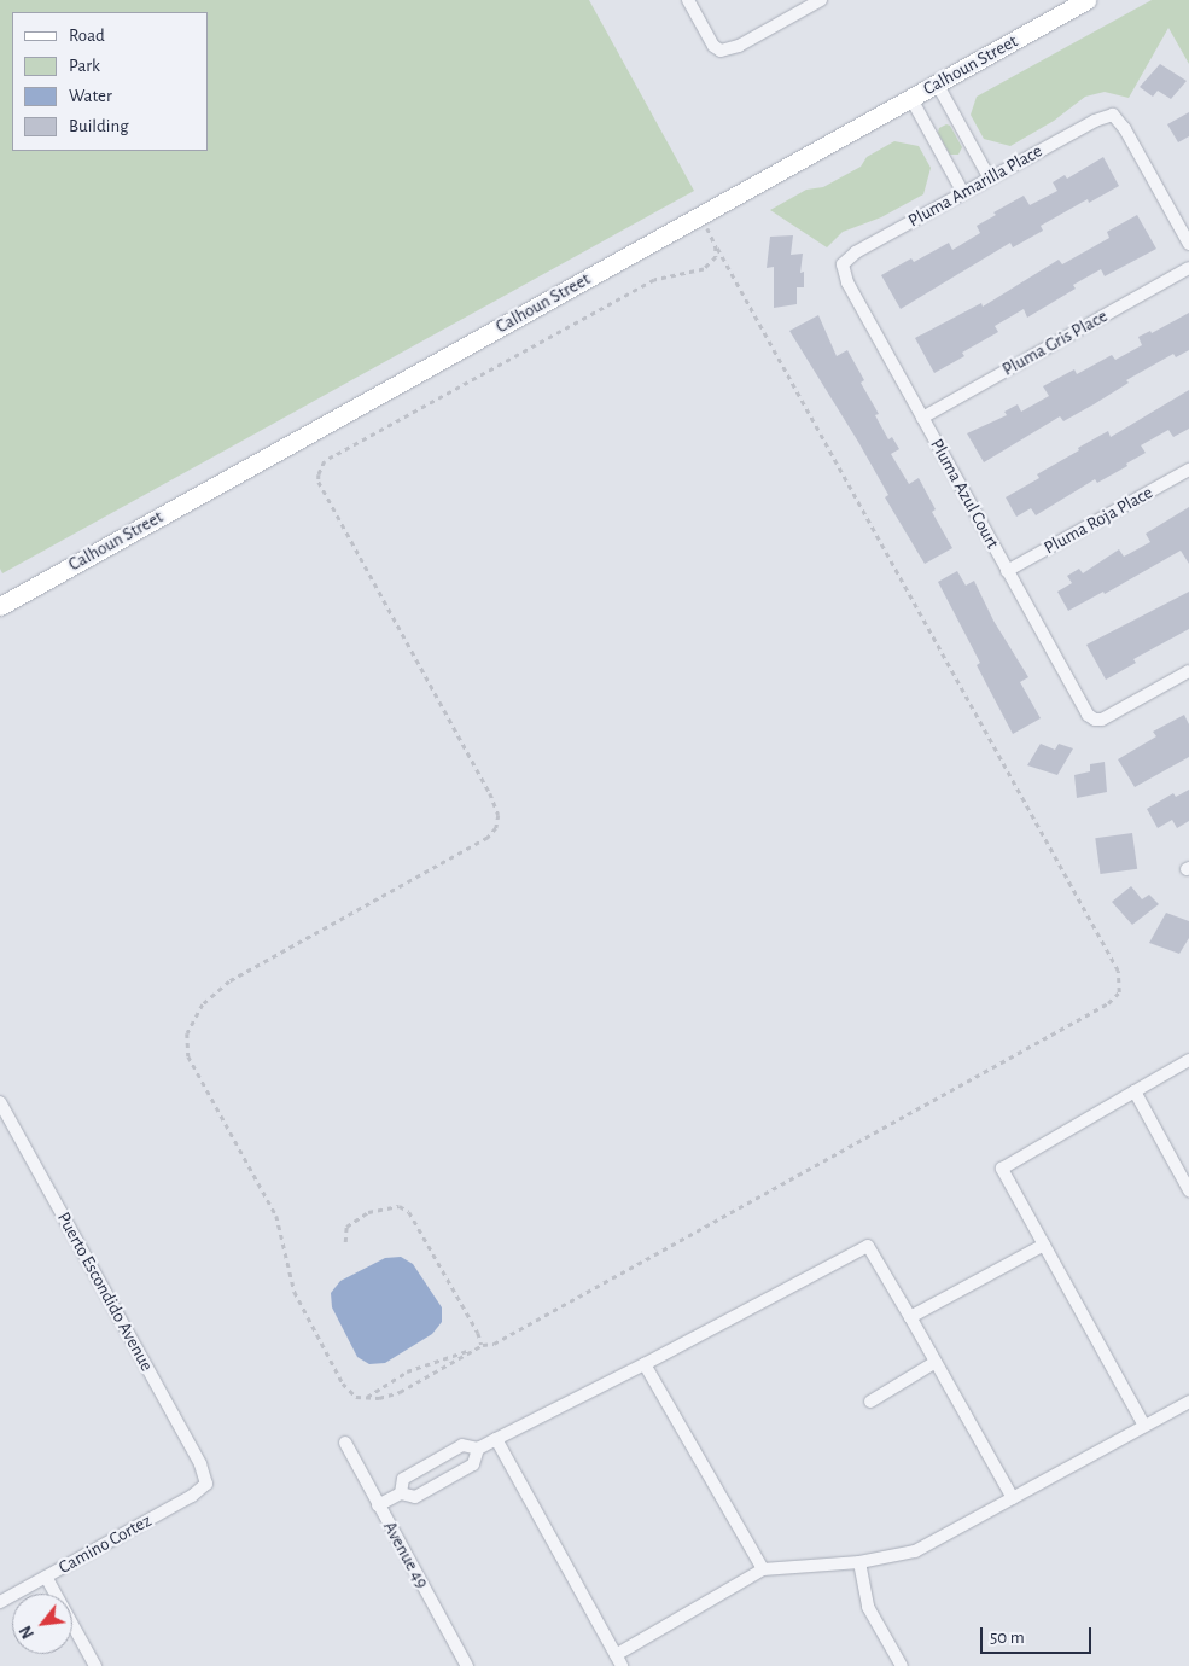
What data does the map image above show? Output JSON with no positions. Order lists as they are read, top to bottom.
{
  "streets": {
    "street": [
      "Calhoun Street",
      "Pluma Amarilla Place",
      "Pluma Gris Place",
      "Pluma Azul Court",
      "Pluma Roja Place",
      "Puerto Escondido Avenue",
      "Camino Cortez",
      "Avenue 49"
    ]
  },
  "crossings": [
    ["Pluma Amarilla Place", "Pluma Azul Court"],
    ["Pluma Gris Place", "Pluma Azul Court"],
    ["Pluma Azul Court", "Pluma Roja Place"],
    ["Puerto Escondido Avenue", "Camino Cortez"]
  ],
  "legend": [
    "Road",
    "Park",
    "Water",
    "Building"
  ],
  "scale_bar": "50 m",
  "north": "bottom left"
}
